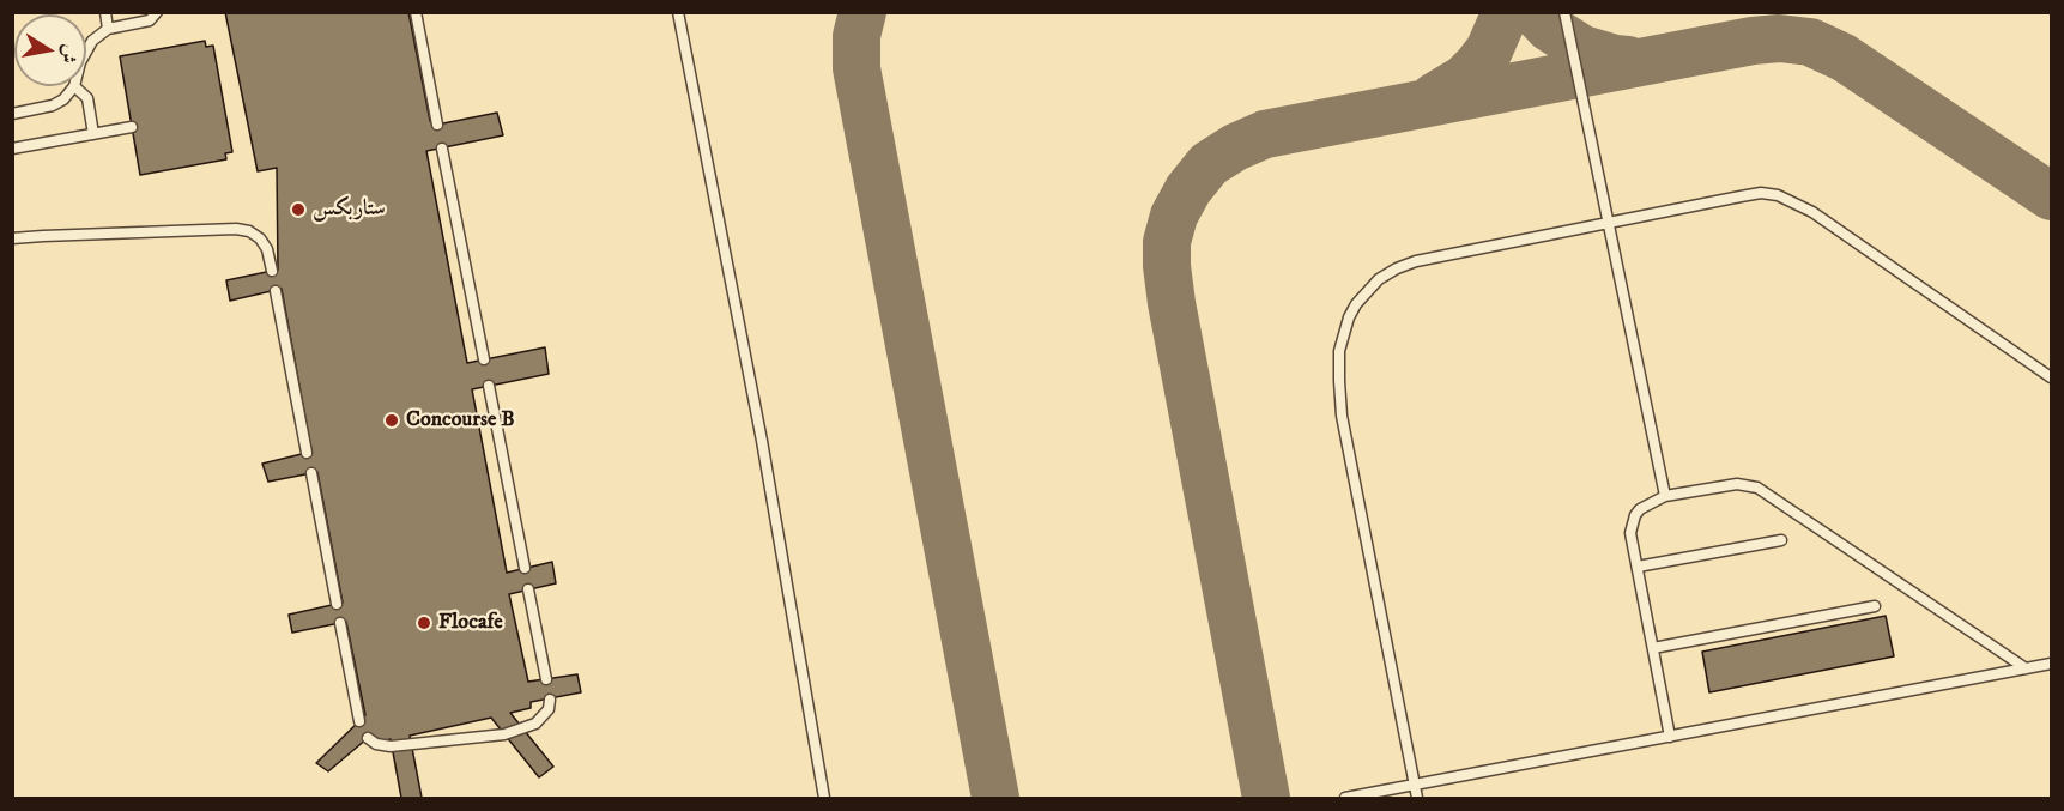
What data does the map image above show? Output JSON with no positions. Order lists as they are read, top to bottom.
{
  "places": ["ستاربكس", "Concourse B", "Flocafe"],
  "north": "right"
}
